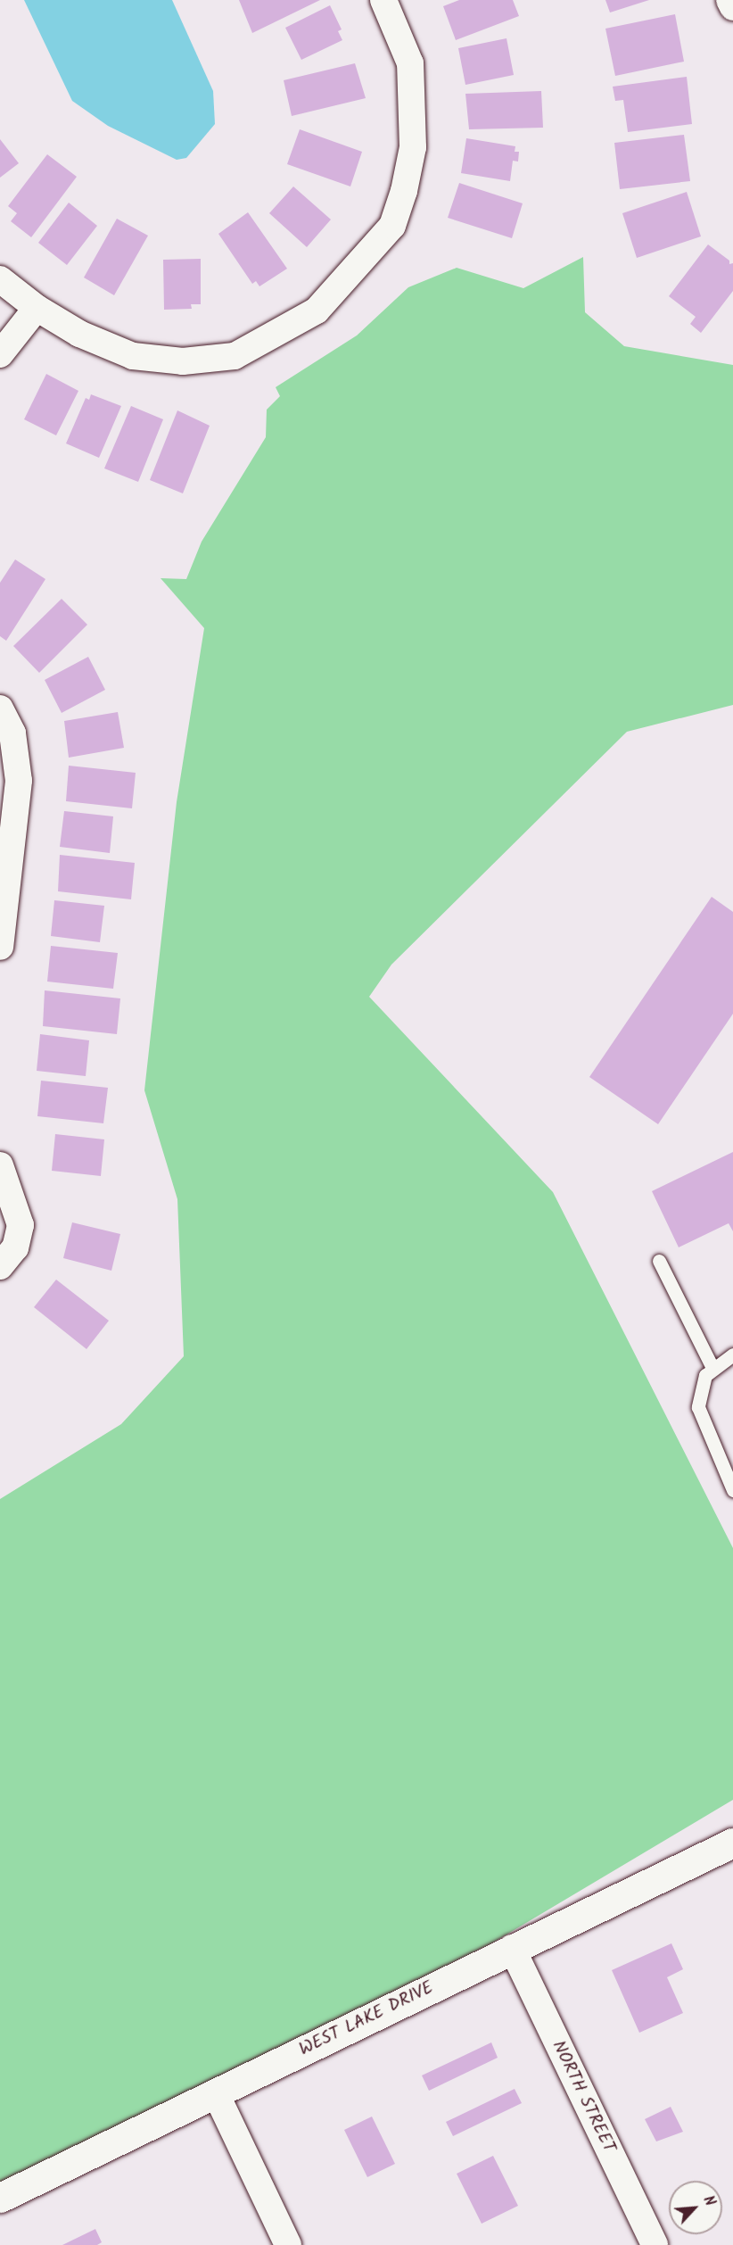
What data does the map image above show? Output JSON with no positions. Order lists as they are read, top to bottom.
{
  "streets": {
    "street": ["WEST LAKE DRIVE", "NORTH STREET"]
  },
  "crossings": [
    ["WEST LAKE DRIVE", "NORTH STREET"]
  ],
  "north": "top right"
}
